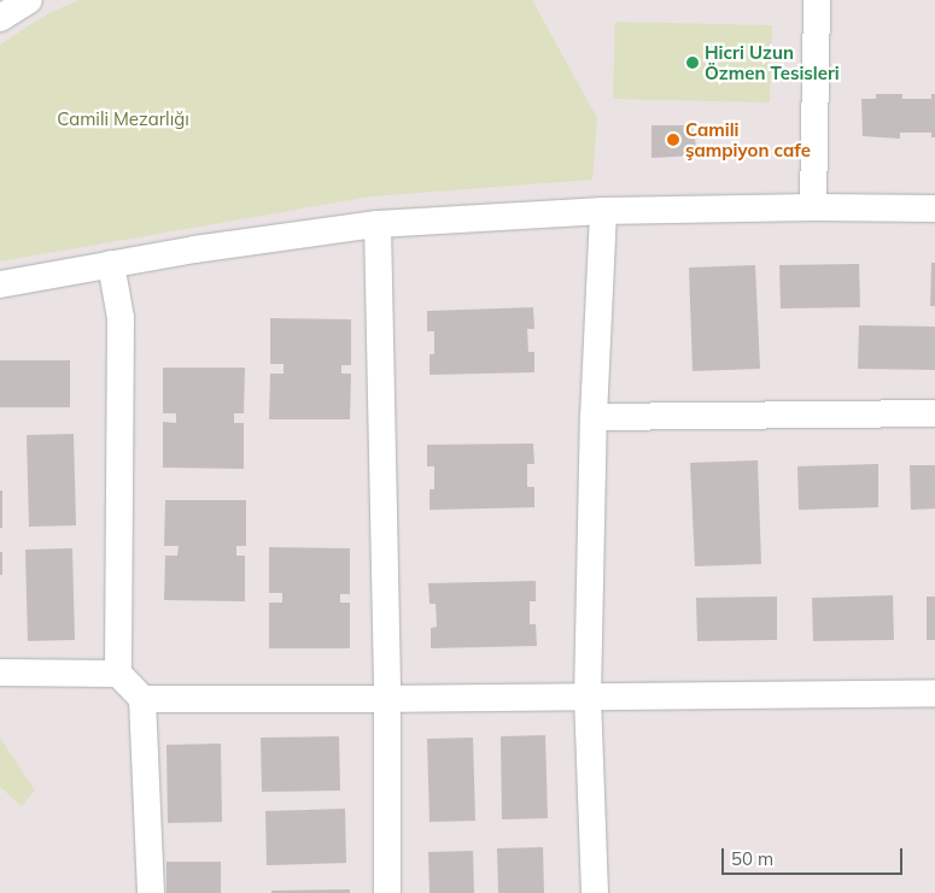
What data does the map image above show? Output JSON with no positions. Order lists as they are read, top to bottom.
{
  "parks": ["Camili Mezarlığı"],
  "places": ["Hicri Uzun Özmen Tesisleri", "Camili şampiyon cafe"],
  "scale_bar": "50 m"
}
